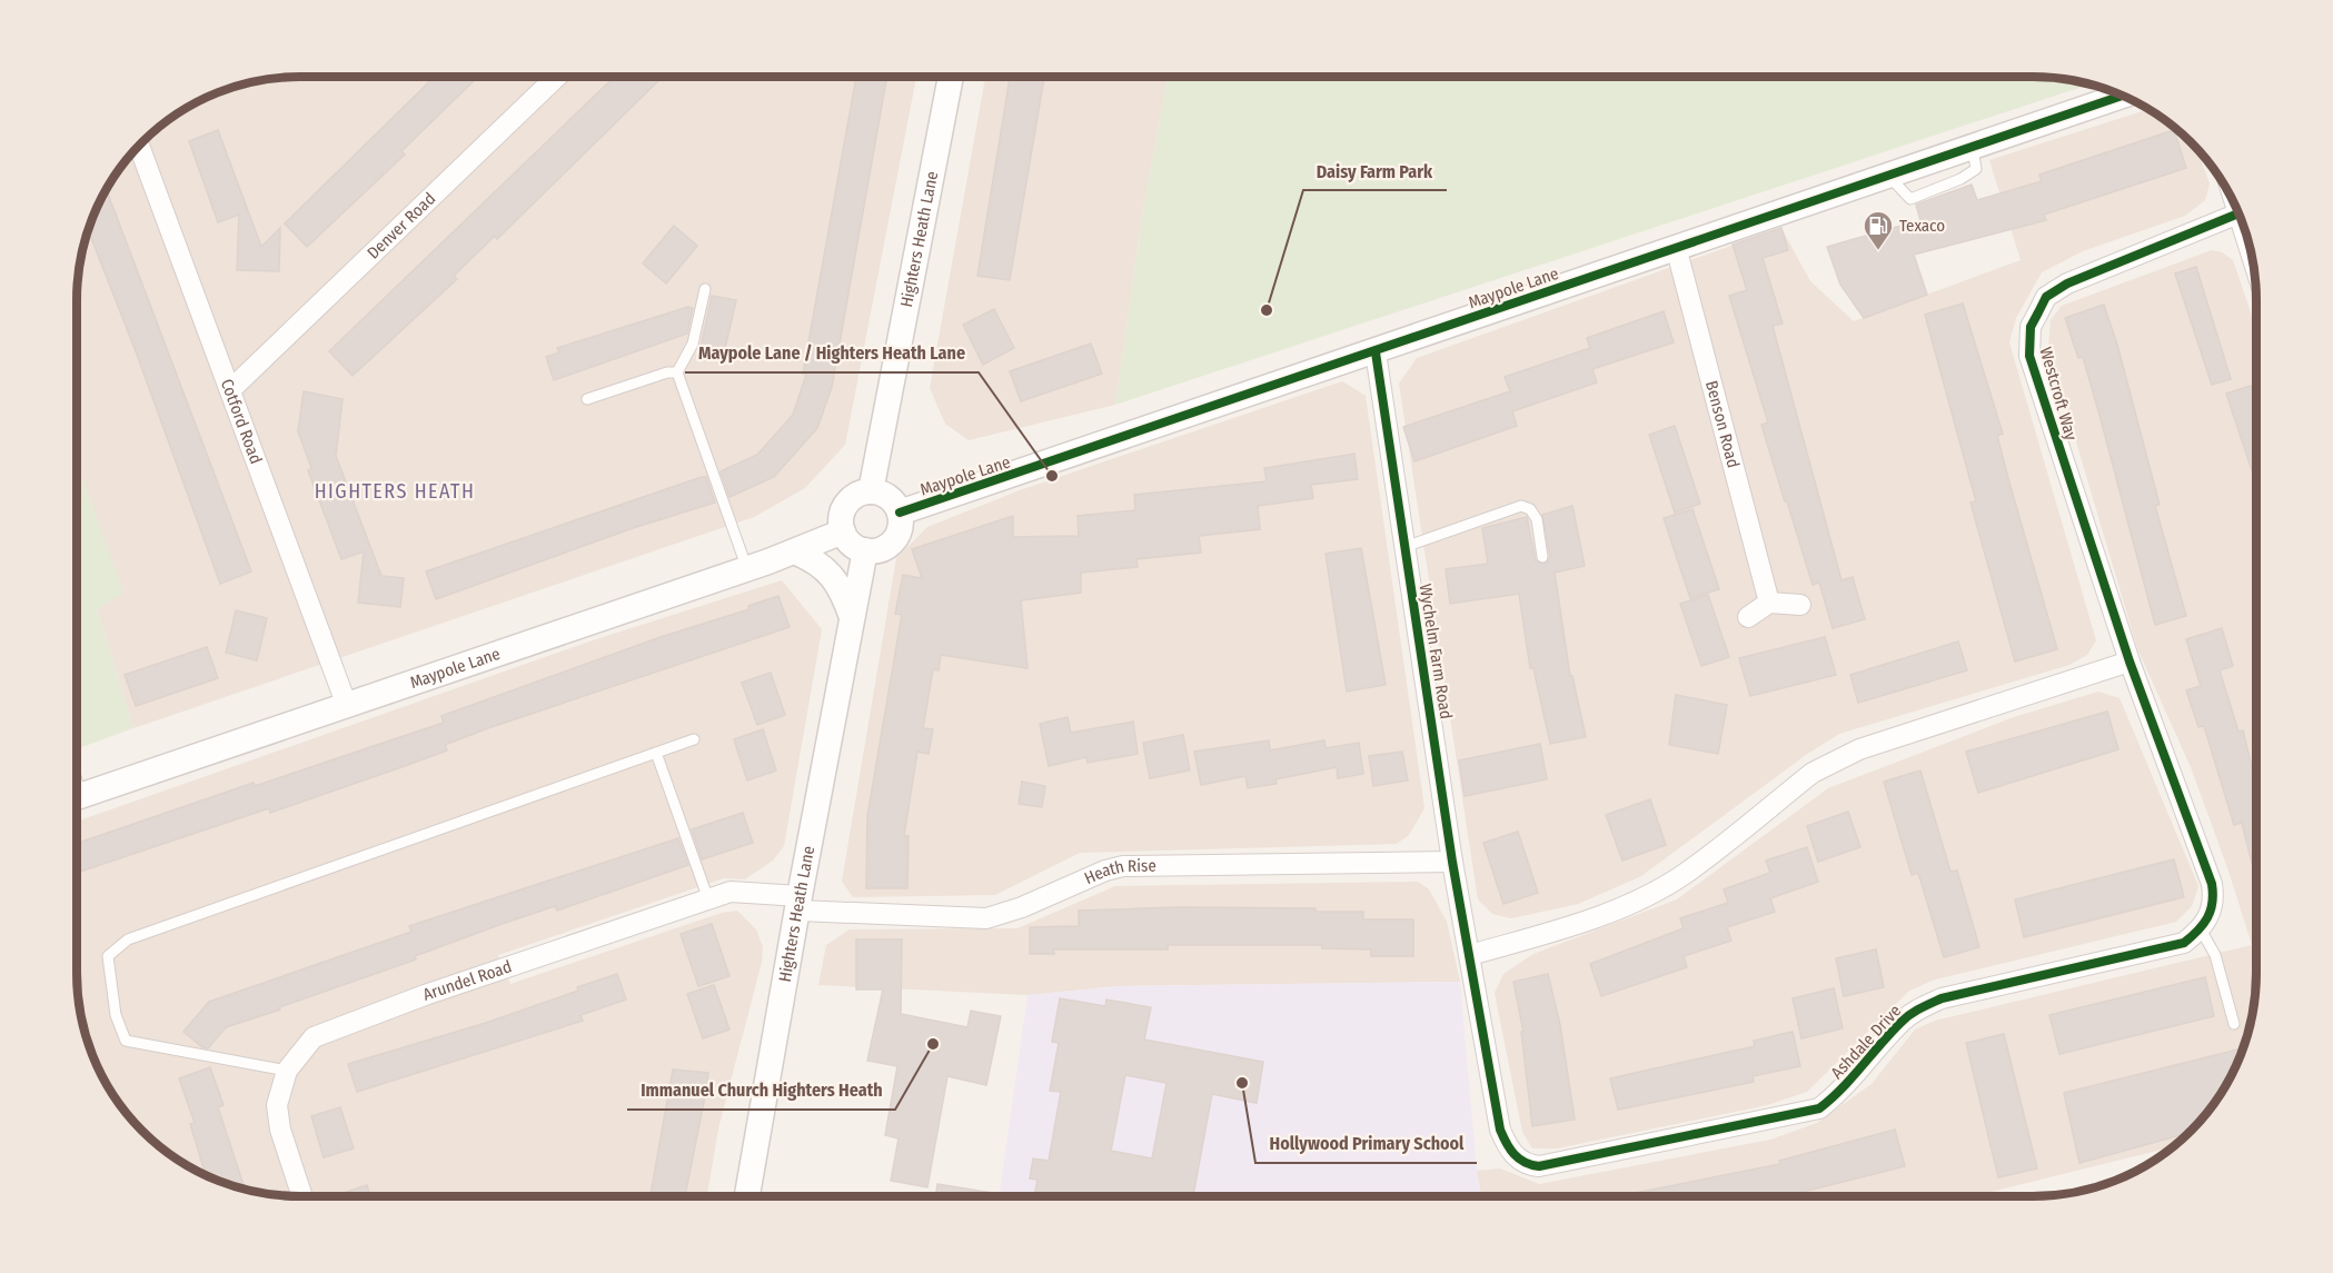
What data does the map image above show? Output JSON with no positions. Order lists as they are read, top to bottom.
{
  "streets": {
    "street": [
      "Denver Road",
      "Highters Heath Lane",
      "Maypole Lane",
      "Westcroft Way",
      "Cotford Road",
      "Benson Road",
      "Wychelm Farm Road",
      "Heath Rise",
      "Arundel Road",
      "Ashdale Drive"
    ]
  },
  "crossings": [
    ["Denver Road", "Cotford Road"],
    ["Highters Heath Lane", "Maypole Lane"],
    ["Highters Heath Lane", "Heath Rise"],
    ["Highters Heath Lane", "Arundel Road"],
    ["Maypole Lane", "Cotford Road"],
    ["Maypole Lane", "Benson Road"],
    ["Maypole Lane", "Wychelm Farm Road"],
    ["Wychelm Farm Road", "Heath Rise"],
    ["Wychelm Farm Road", "Ashdale Drive"],
    ["Heath Rise", "Arundel Road"]
  ],
  "districts": ["HIGHTERS HEATH"],
  "places": {
    "fuel station": ["Texaco"],
    "other": [
      "Daisy Farm Park",
      "Maypole Lane / Highters Heath Lane",
      "Immanuel Church Highters Heath",
      "Hollywood Primary School"
    ]
  }
}
